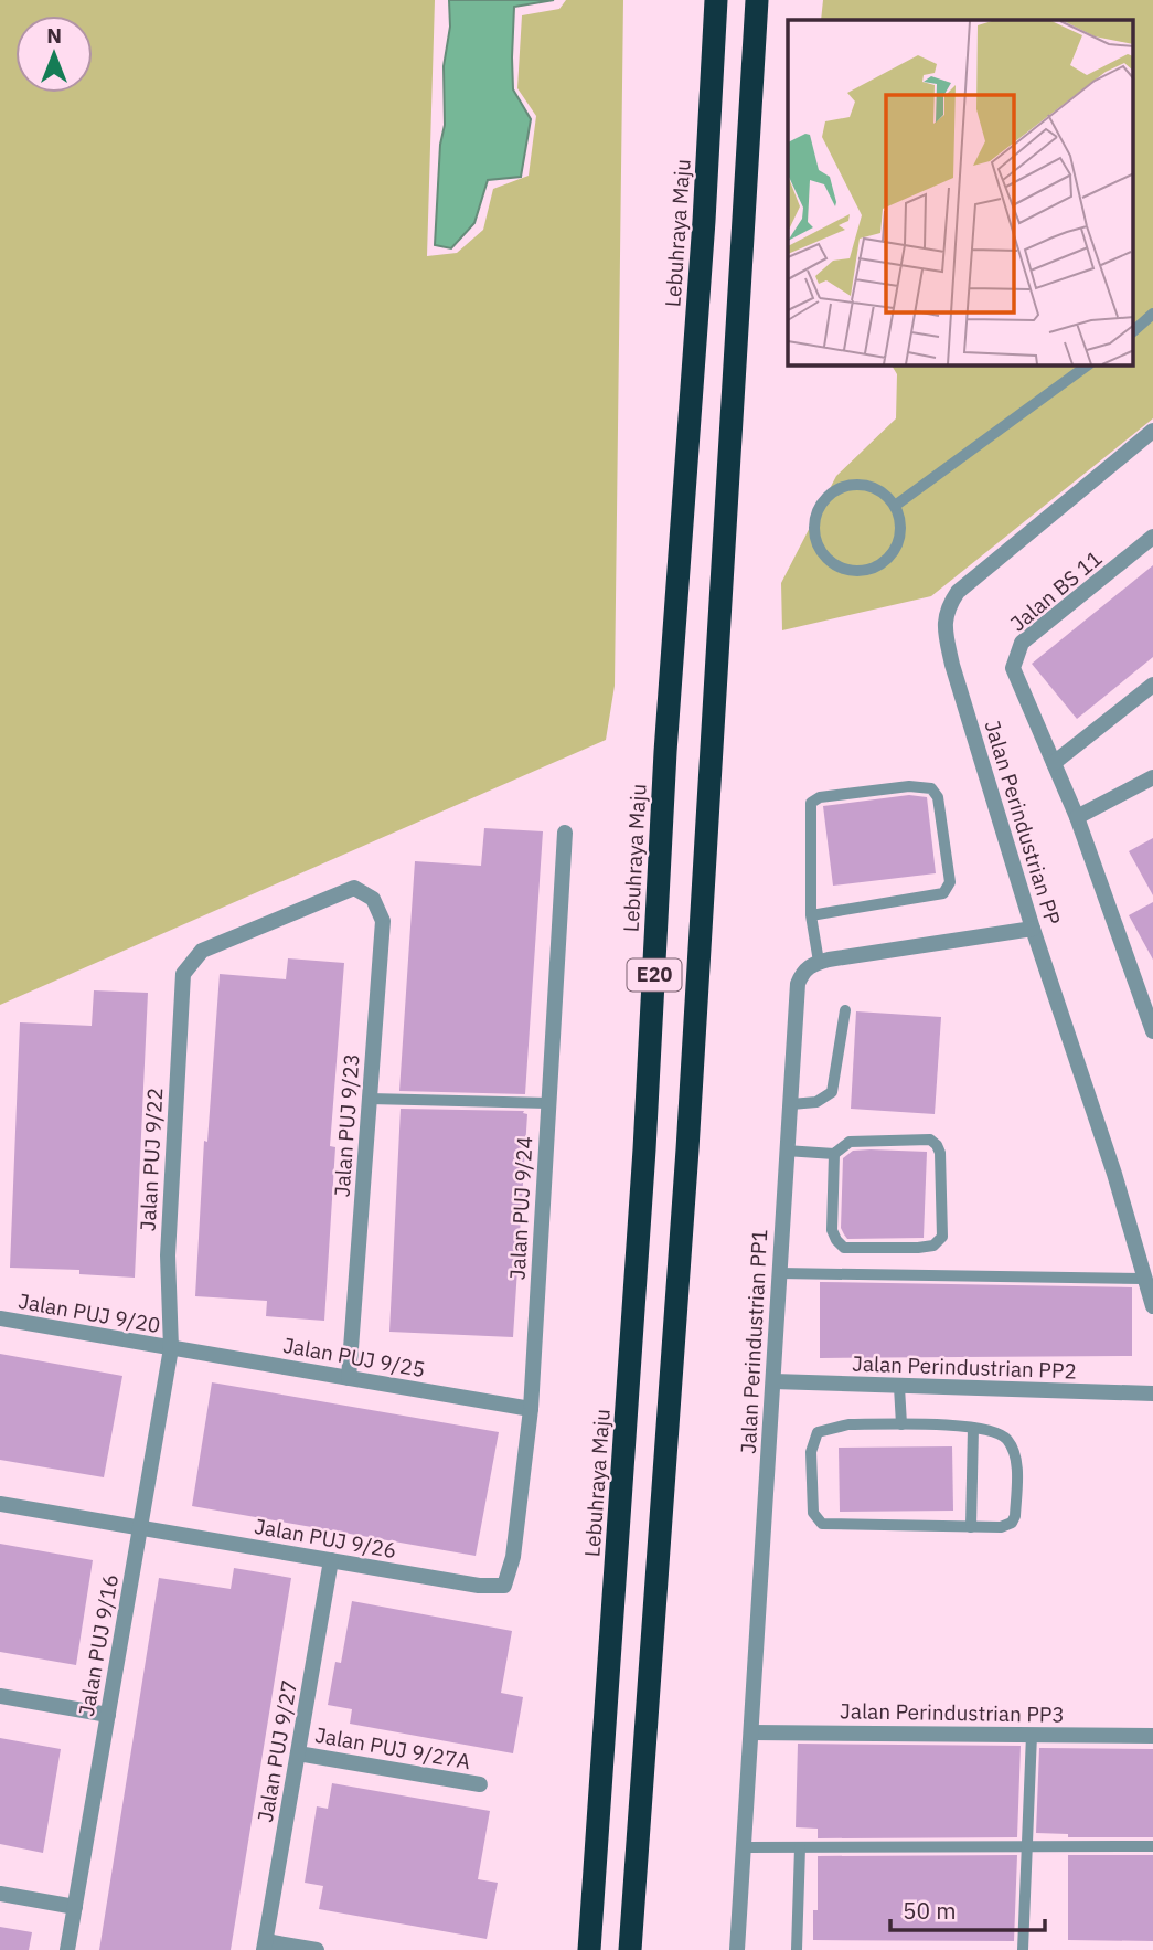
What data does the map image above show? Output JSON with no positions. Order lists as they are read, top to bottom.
{
  "streets": {
    "highway": ["Lebuhraya Maju", "E20"],
    "street": [
      "Jalan BS 11",
      "Jalan Perindustrian PP",
      "Jalan PUJ 9/23",
      "Jalan PUJ 9/22",
      "Jalan PUJ 9/24",
      "Jalan PUJ 9/20",
      "Jalan Perindustrian PP1",
      "Jalan PUJ 9/25",
      "Jalan Perindustrian PP2",
      "Jalan PUJ 9/26",
      "Jalan PUJ 9/16",
      "Jalan Perindustrian PP3",
      "Jalan PUJ 9/27A",
      "Jalan PUJ 9/27"
    ]
  },
  "crossings": [
    ["Jalan PUJ 9/23", "Jalan PUJ 9/22"],
    ["Jalan PUJ 9/23", "Jalan PUJ 9/25"],
    ["Jalan PUJ 9/22", "Jalan PUJ 9/20"],
    ["Jalan PUJ 9/22", "Jalan PUJ 9/25"],
    ["Jalan PUJ 9/22", "Jalan PUJ 9/16"],
    ["Jalan PUJ 9/24", "Jalan PUJ 9/25"],
    ["Jalan PUJ 9/24", "Jalan PUJ 9/26"],
    ["Jalan PUJ 9/20", "Jalan PUJ 9/25"],
    ["Jalan PUJ 9/20", "Jalan PUJ 9/16"],
    ["Jalan Perindustrian PP1", "Jalan Perindustrian PP2"],
    ["Jalan Perindustrian PP1", "Jalan Perindustrian PP3"],
    ["Jalan PUJ 9/25", "Jalan PUJ 9/16"],
    ["Jalan PUJ 9/26", "Jalan PUJ 9/16"],
    ["Jalan PUJ 9/26", "Jalan PUJ 9/27"],
    ["Jalan PUJ 9/27A", "Jalan PUJ 9/27"]
  ],
  "scale_bar": "50 m",
  "north": "top"
}
